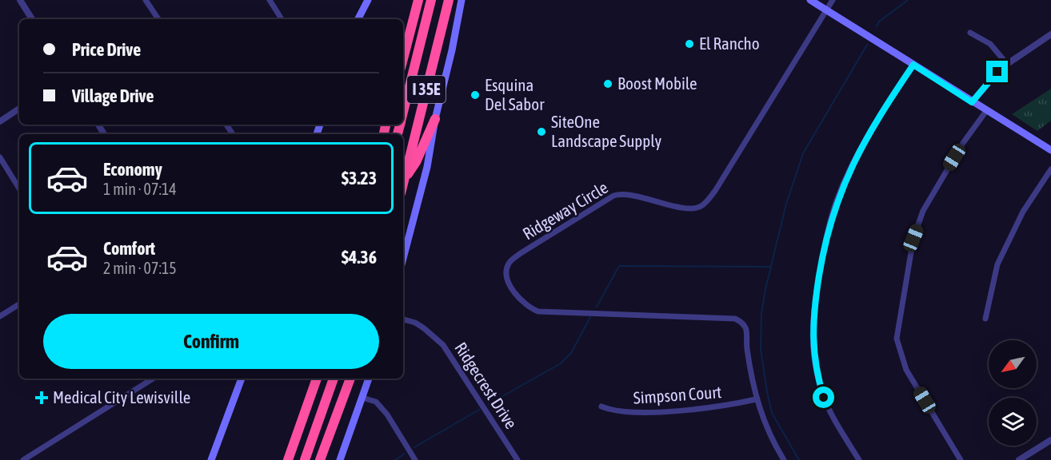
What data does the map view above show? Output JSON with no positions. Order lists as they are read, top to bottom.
{
  "streets": {
    "highway": ["I 35E"],
    "street": ["Ridgeway Circle", "Ridgecrest Drive", "Simpson Court"]
  },
  "crossings": [
    ["Ridgeway Circle", "Simpson Court"]
  ],
  "places": {
    "other": [
      "El Rancho",
      "Boost Mobile",
      "Esquina Del Sabor",
      "SiteOne Landscape Supply"
    ],
    "health": ["Medical City Lewisville"]
  },
  "north": "bottom left",
  "page": {
    "banner": ["Price Drive", "Village Drive"],
    "list": [
      {
        "name": "Economy",
        "note": "1 min · 07:14",
        "value": "$3.23"
      },
      {
        "name": "Comfort",
        "note": "2 min · 07:15",
        "value": "$4.36"
      }
    ],
    "buttons": "Confirm"
  }
}
